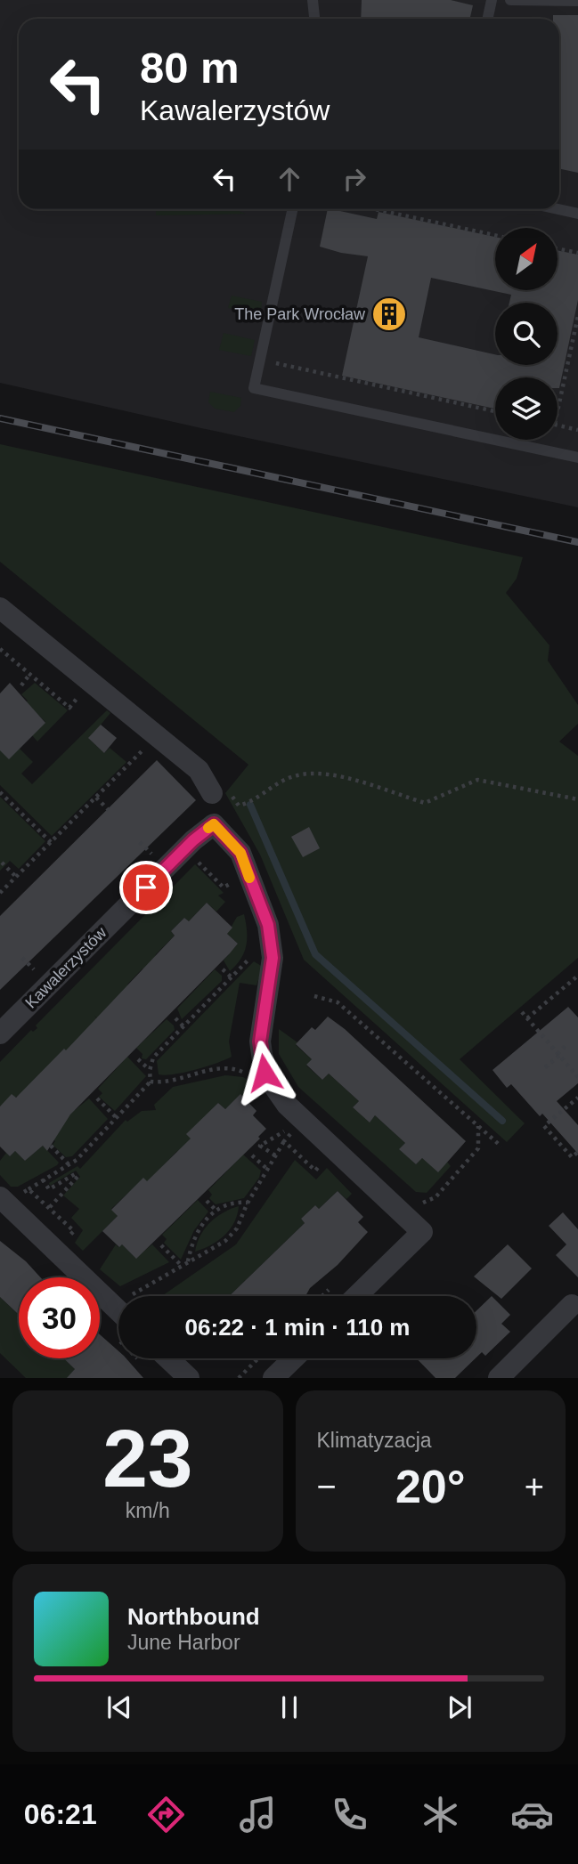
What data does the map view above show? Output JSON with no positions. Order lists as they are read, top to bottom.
{
  "streets": {
    "street": ["Kawalerzystów"]
  },
  "places": {
    "building": ["The Park Wrocław"]
  },
  "north": "top right",
  "page": {
    "turn": ["80 m", "Kawalerzystów"],
    "limit": "30",
    "trip": "06:22 · 1 min · 110 m",
    "tile": [
      ["23", "km/h"],
      "Klimatyzacja"
    ],
    "heat": ["−", "20°", "+"],
    "song": ["Northbound", "June Harbor"],
    "tabs": "06:21"
  }
}
